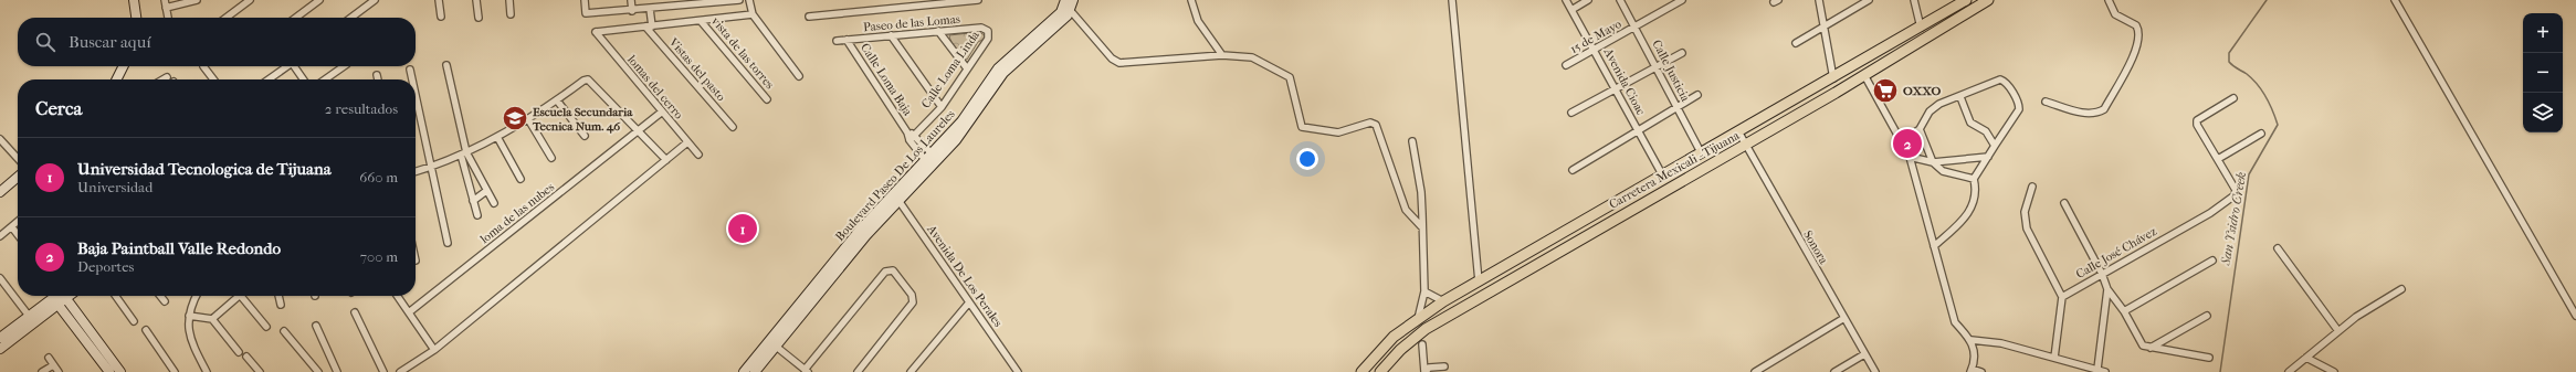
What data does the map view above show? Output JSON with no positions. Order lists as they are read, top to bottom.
{
  "streets": {
    "main road": ["Carretera Mexicali - Tijuana"],
    "street": [
      "Paseo de las Lomas",
      "15 de Mayo",
      "vista de las torres",
      "Vistas del pasto",
      "Calle Loma Linda",
      "Calle Justicia",
      "Calle Loma Baja",
      "Avenida Cioac",
      "lomas del cerro",
      "Boulevard Paseo De Los Laureles",
      "loma de las nubes",
      "Sonora",
      "Calle José Chávez",
      "Avenida De Los Perales"
    ]
  },
  "crossings": [
    ["Paseo de las Lomas", "Calle Loma Linda"],
    ["Paseo de las Lomas", "Calle Loma Baja"],
    ["15 de Mayo", "Calle Justicia"],
    ["15 de Mayo", "Avenida Cioac"],
    ["Vistas del pasto", "lomas del cerro"],
    ["Calle Loma Linda", "Calle Loma Baja"],
    ["Calle Justicia", "Carretera Mexicali - Tijuana"],
    ["Calle Loma Baja", "Boulevard Paseo De Los Laureles"],
    ["Avenida Cioac", "Carretera Mexicali - Tijuana"],
    ["lomas del cerro", "loma de las nubes"],
    ["Carretera Mexicali - Tijuana", "Sonora"],
    ["Boulevard Paseo De Los Laureles", "Avenida De Los Perales"]
  ],
  "water": ["San Ysidro Creek"],
  "places": {
    "supermarket": ["OXXO"],
    "school or university": ["Escuela Secundaria Tecnica Num. 46"]
  },
  "page": {
    "map_buttons": ["+", "−"],
    "search": "Buscar aquí",
    "heading": ["Cerca", "2 resultados"],
    "pins": ["2", "1"],
    "list": [
      {
        "mark": "1",
        "name": "Universidad Tecnologica de Tijuana",
        "note": "Universidad",
        "value": "660 m"
      },
      {
        "mark": "2",
        "name": "Baja Paintball Valle Redondo",
        "note": "Deportes",
        "value": "700 m"
      }
    ]
  }
}
